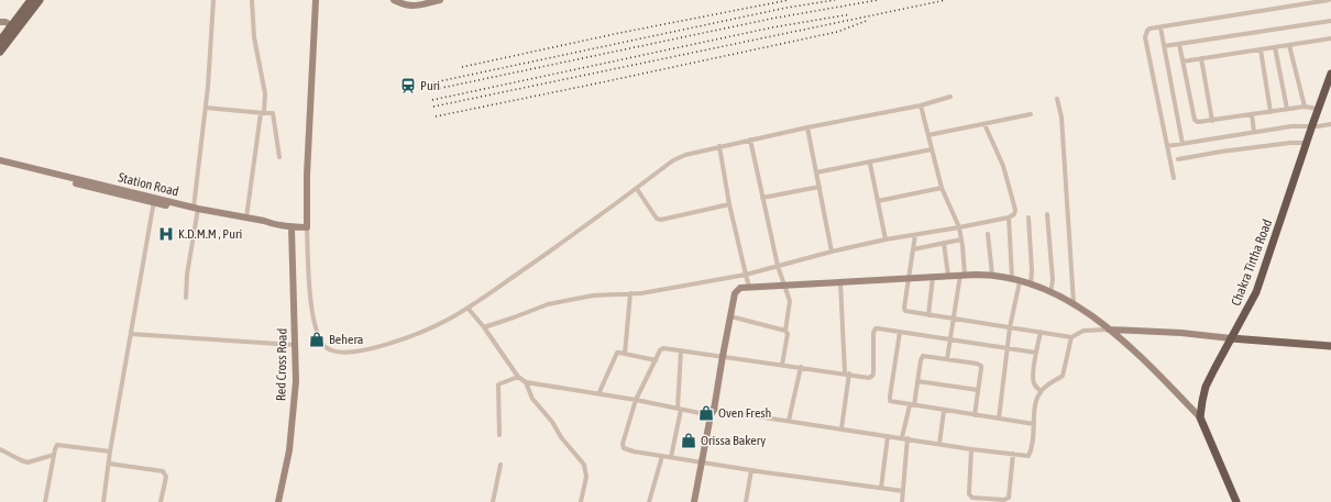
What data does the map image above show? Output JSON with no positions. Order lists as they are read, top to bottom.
{
  "streets": {
    "highway": ["Chakra Tirtha Road"],
    "main road": ["Station Road", "Red Cross Road"]
  },
  "crossings": [
    ["Station Road", "Red Cross Road"]
  ],
  "places": {
    "station": ["Puri"],
    "hospital": ["K.D.M.M , Puri"],
    "shop": ["Behera", "Oven Fresh", "Orissa Bakery"]
  }
}
